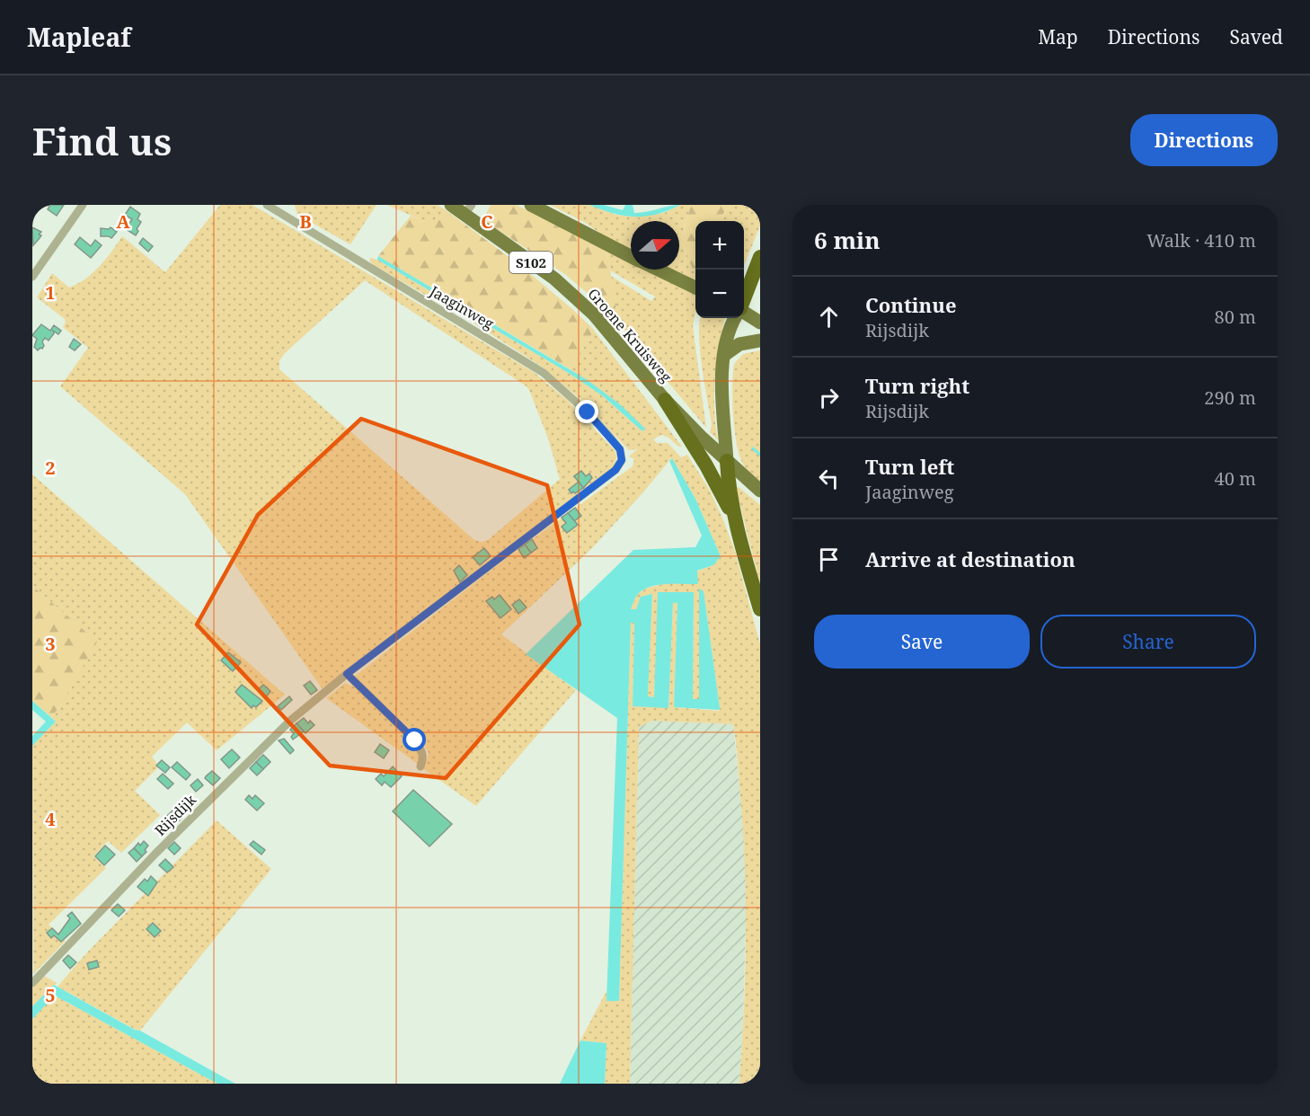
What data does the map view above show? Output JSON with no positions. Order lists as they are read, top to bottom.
{
  "streets": {
    "highway": ["S102"],
    "main road": ["Groene Kruisweg"],
    "street": ["Jaaginweg", "Rijsdijk"]
  },
  "crossings": [
    ["S102", "Groene Kruisweg"],
    ["Jaaginweg", "Rijsdijk"]
  ],
  "north": "right",
  "page": {
    "header": "Mapleaf",
    "nav": ["Map", "Directions", "Saved"],
    "buttons": [
      "Directions",
      ["Save", "Share"]
    ],
    "title": "Find us",
    "heading": ["6 min", "Walk · 410 m"],
    "map_buttons": ["+", "−"],
    "list": [
      ["Continue", "Rijsdijk", "80 m"],
      ["Turn right", "Rijsdijk", "290 m"],
      ["Turn left", "Jaaginweg", "40 m"],
      "Arrive at destination"
    ]
  },
  "grid": {
    "columns": ["A", "B", "C"],
    "rows": [
      "1",
      "2",
      "3",
      "4",
      "5"
    ]
  }
}
